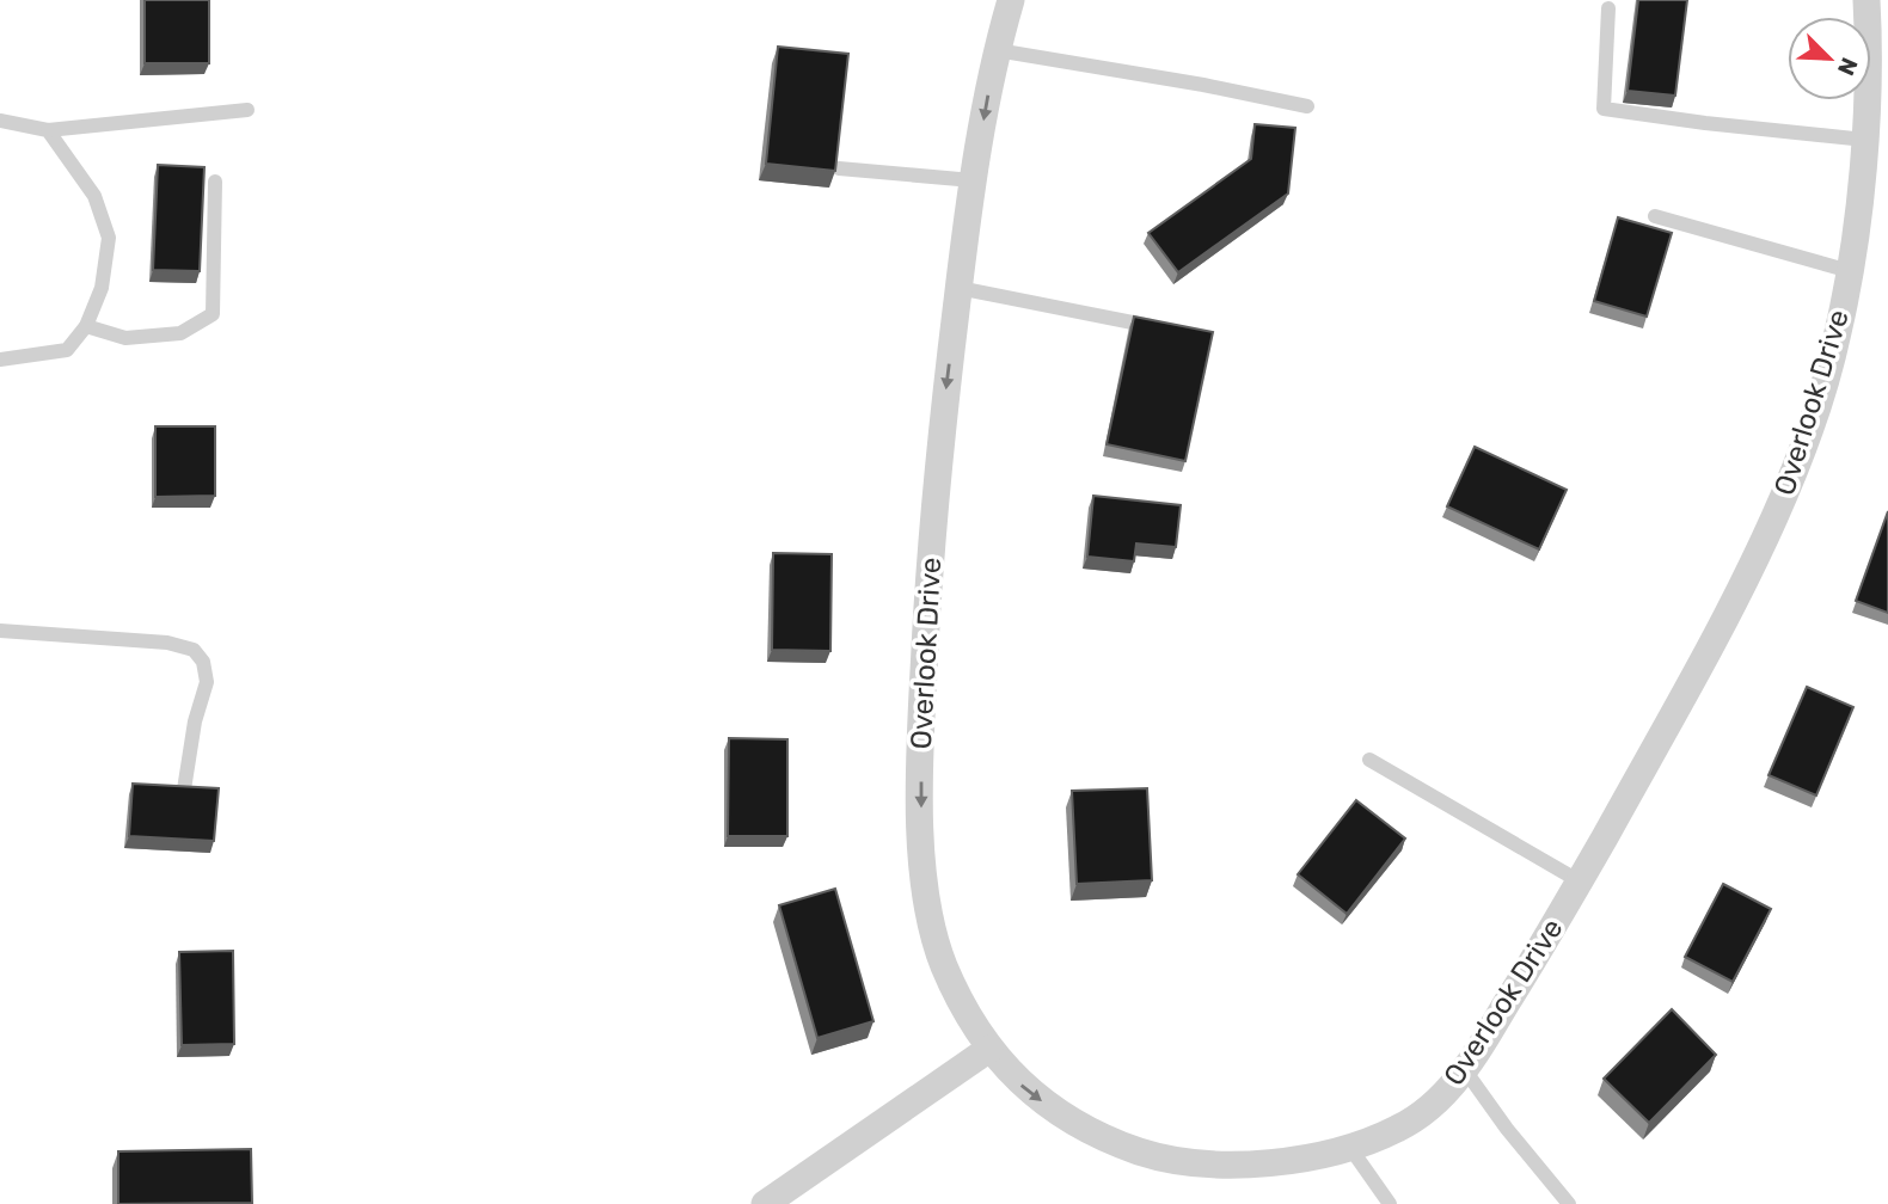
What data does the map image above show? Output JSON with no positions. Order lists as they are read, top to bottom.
{
  "streets": {
    "street": ["Overlook Drive"]
  },
  "one_way": ["Overlook Drive"],
  "north": "bottom right"
}
